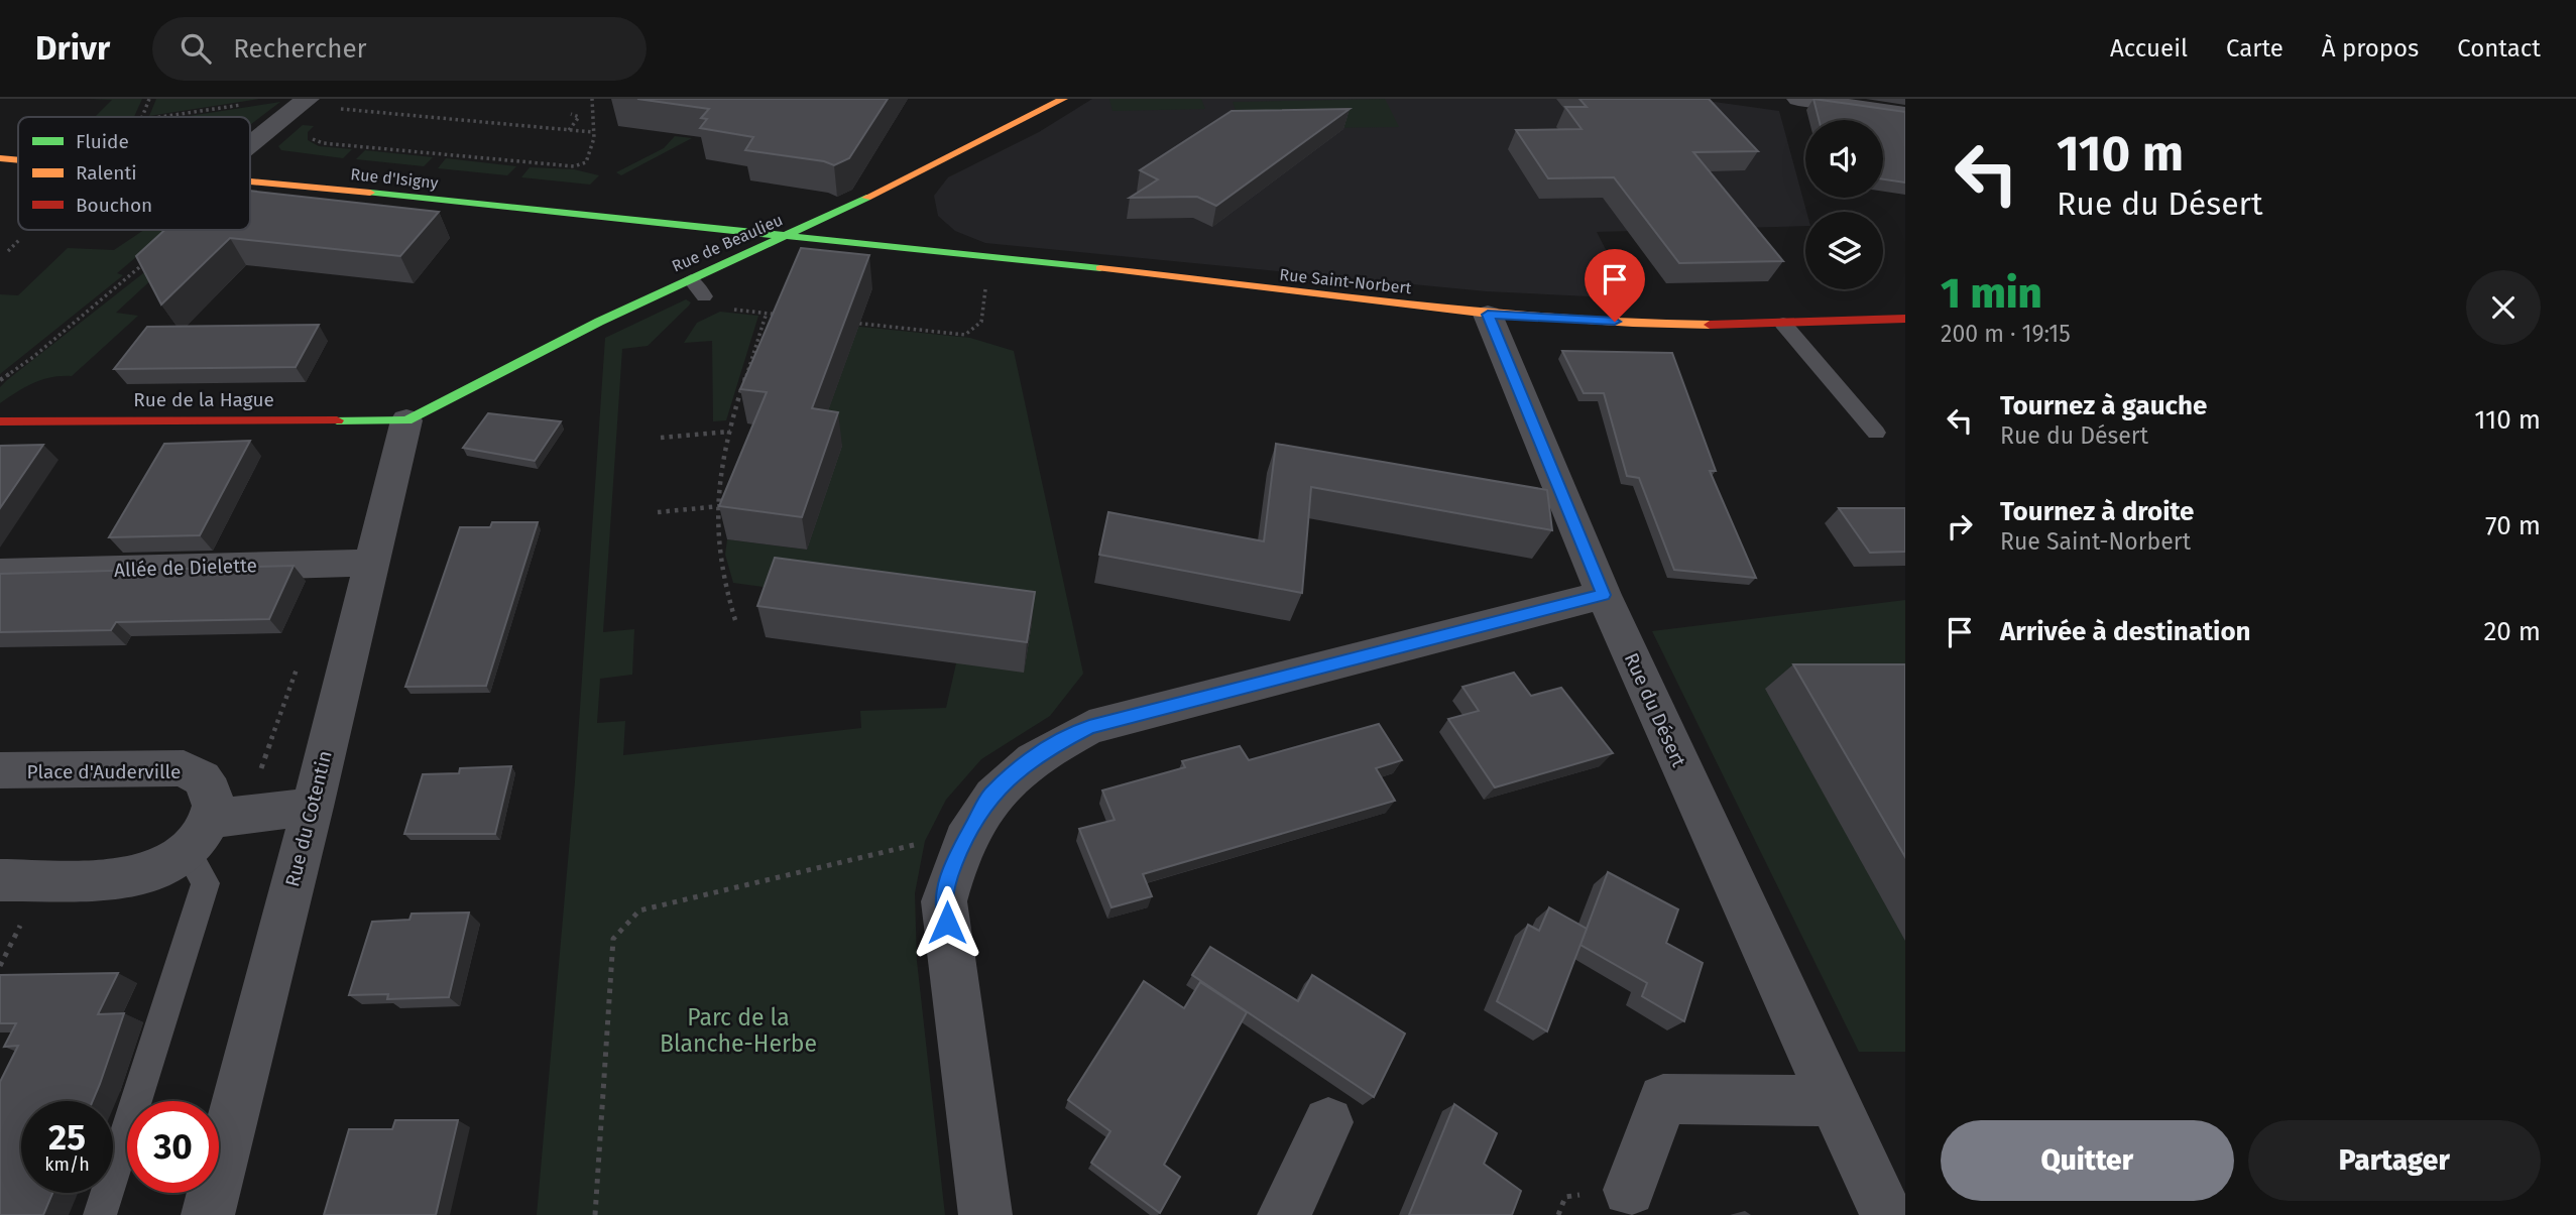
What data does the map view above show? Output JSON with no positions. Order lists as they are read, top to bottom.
{
  "streets": {
    "street": [
      "Rue d'Isigny",
      "Rue de Beaulieu",
      "Rue Saint-Norbert",
      "Rue de la Hague",
      "Allée de Dielette",
      "Rue du Désert",
      "Place d'Auderville",
      "Rue du Cotentin"
    ]
  },
  "crossings": [
    ["Rue d'Isigny", "Rue de Beaulieu"],
    ["Rue d'Isigny", "Rue Saint-Norbert"],
    ["Rue de Beaulieu", "Rue Saint-Norbert"],
    ["Rue de Beaulieu", "Rue de la Hague"],
    ["Rue de Beaulieu", "Rue du Cotentin"],
    ["Rue Saint-Norbert", "Rue du Désert"],
    ["Rue de la Hague", "Rue du Cotentin"],
    ["Allée de Dielette", "Rue du Cotentin"]
  ],
  "parks": ["Parc de la Blanche-Herbe"],
  "legend": ["Fluide", "Ralenti", "Bouchon"],
  "page": {
    "header": "Drivr",
    "search": "Rechercher",
    "nav": [
      "Accueil",
      "Carte",
      "À propos",
      "Contact"
    ],
    "turn": ["110 m", "Rue du Désert"],
    "heading": ["1 min", "200 m · 19:15"],
    "list": [
      {
        "name": "Tournez à gauche",
        "note": "Rue du Désert",
        "value": "110 m"
      },
      {
        "name": "Tournez à droite",
        "note": "Rue Saint-Norbert",
        "value": "70 m"
      },
      {
        "name": "Arrivée à destination",
        "value": "20 m"
      }
    ],
    "speed": "25 km/h",
    "limit": "30",
    "buttons": ["Quitter", "Partager"]
  }
}
